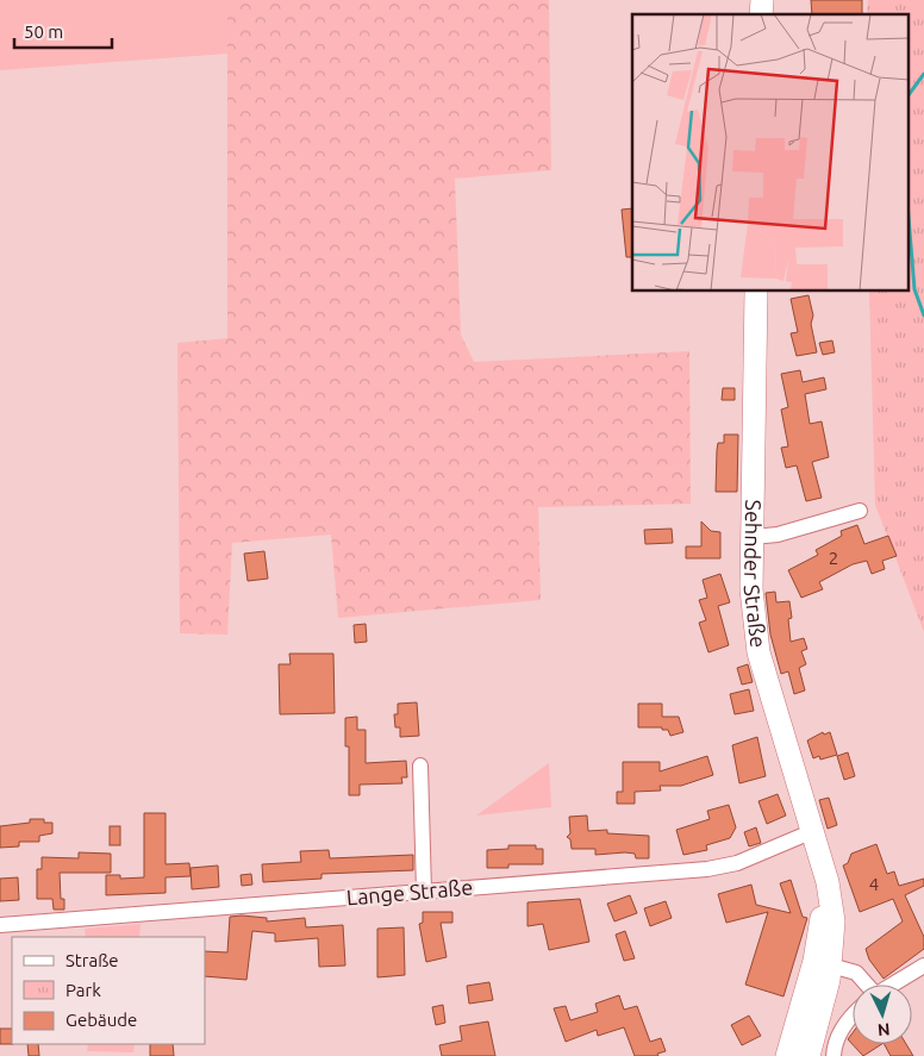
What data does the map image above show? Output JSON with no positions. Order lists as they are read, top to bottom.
{
  "streets": {
    "main road": ["Sehnder Straße"],
    "street": ["Lange Straße"]
  },
  "crossings": [
    ["Sehnder Straße", "Lange Straße"]
  ],
  "house_numbers": ["2", "4"],
  "legend": ["Straße", "Park", "Gebäude"],
  "scale_bar": "50 m",
  "north": "bottom"
}
